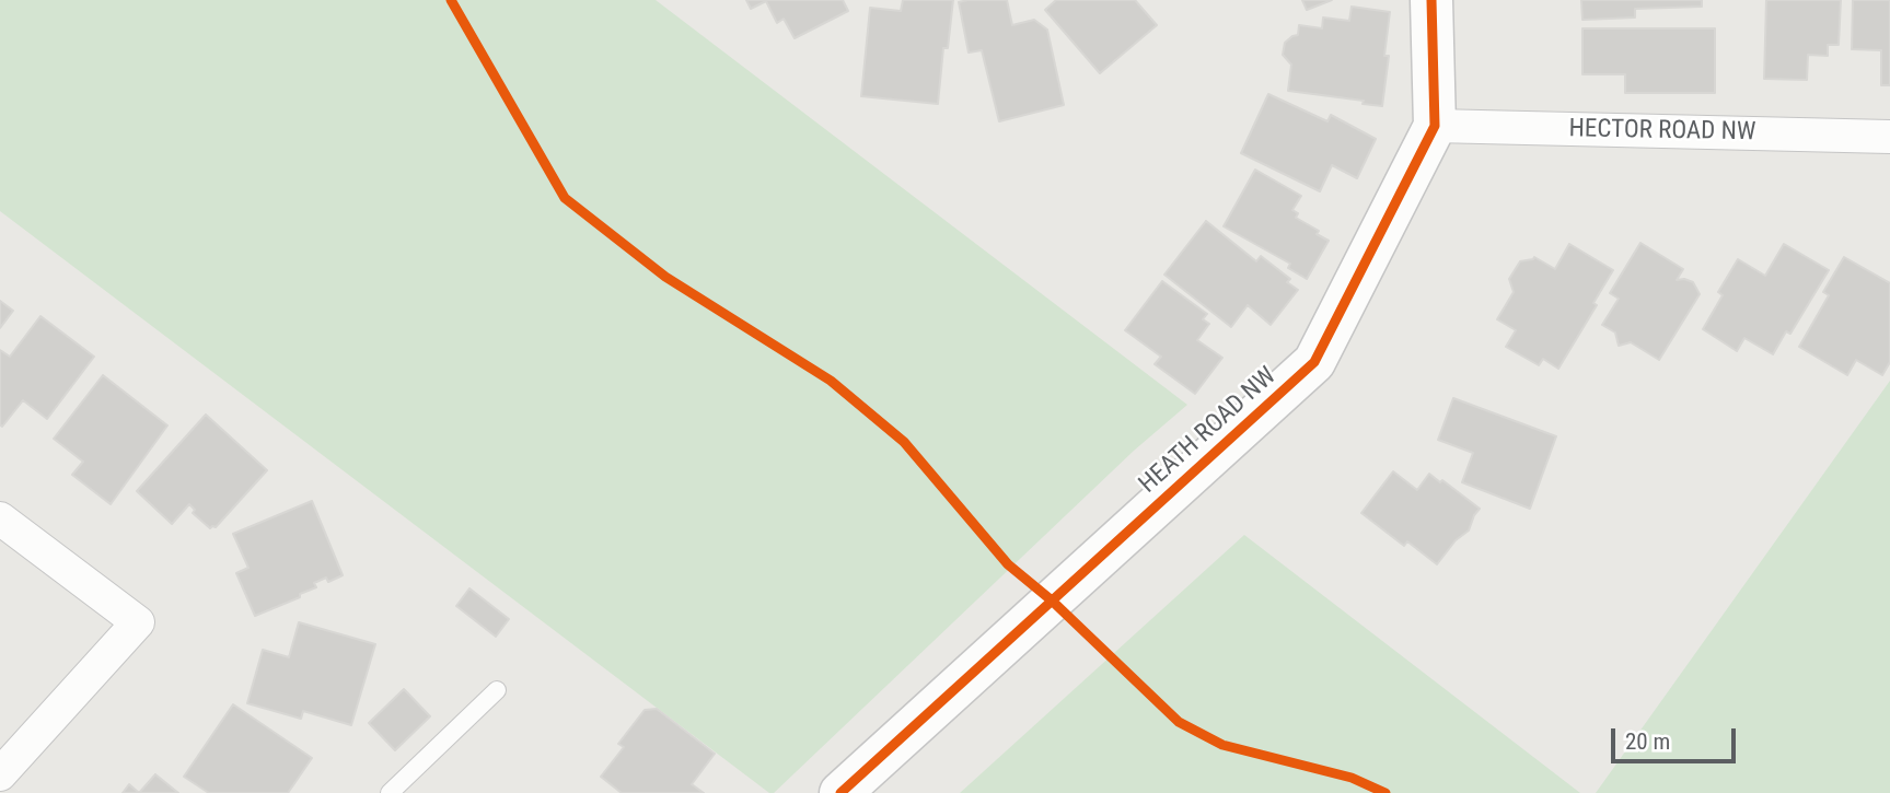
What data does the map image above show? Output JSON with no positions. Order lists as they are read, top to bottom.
{
  "streets": {
    "street": ["HECTOR ROAD NW", "HEATH ROAD NW"]
  },
  "crossings": [
    ["HECTOR ROAD NW", "HEATH ROAD NW"]
  ],
  "scale_bar": "20 m"
}
